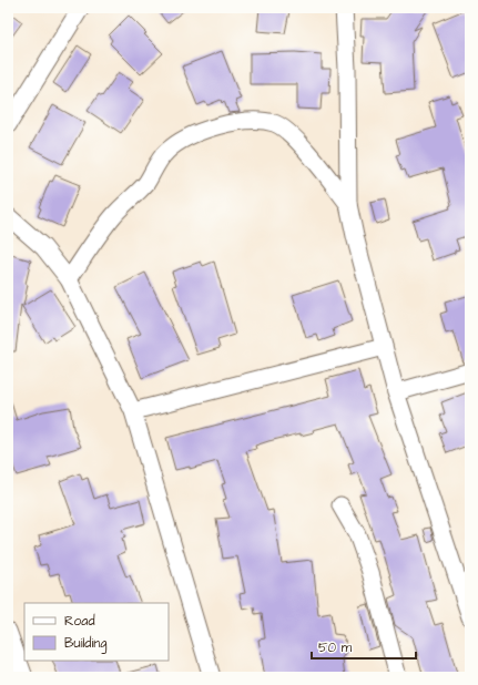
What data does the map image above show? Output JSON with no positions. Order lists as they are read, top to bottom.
{
  "legend": ["Road", "Building"],
  "scale_bar": "50 m"
}
